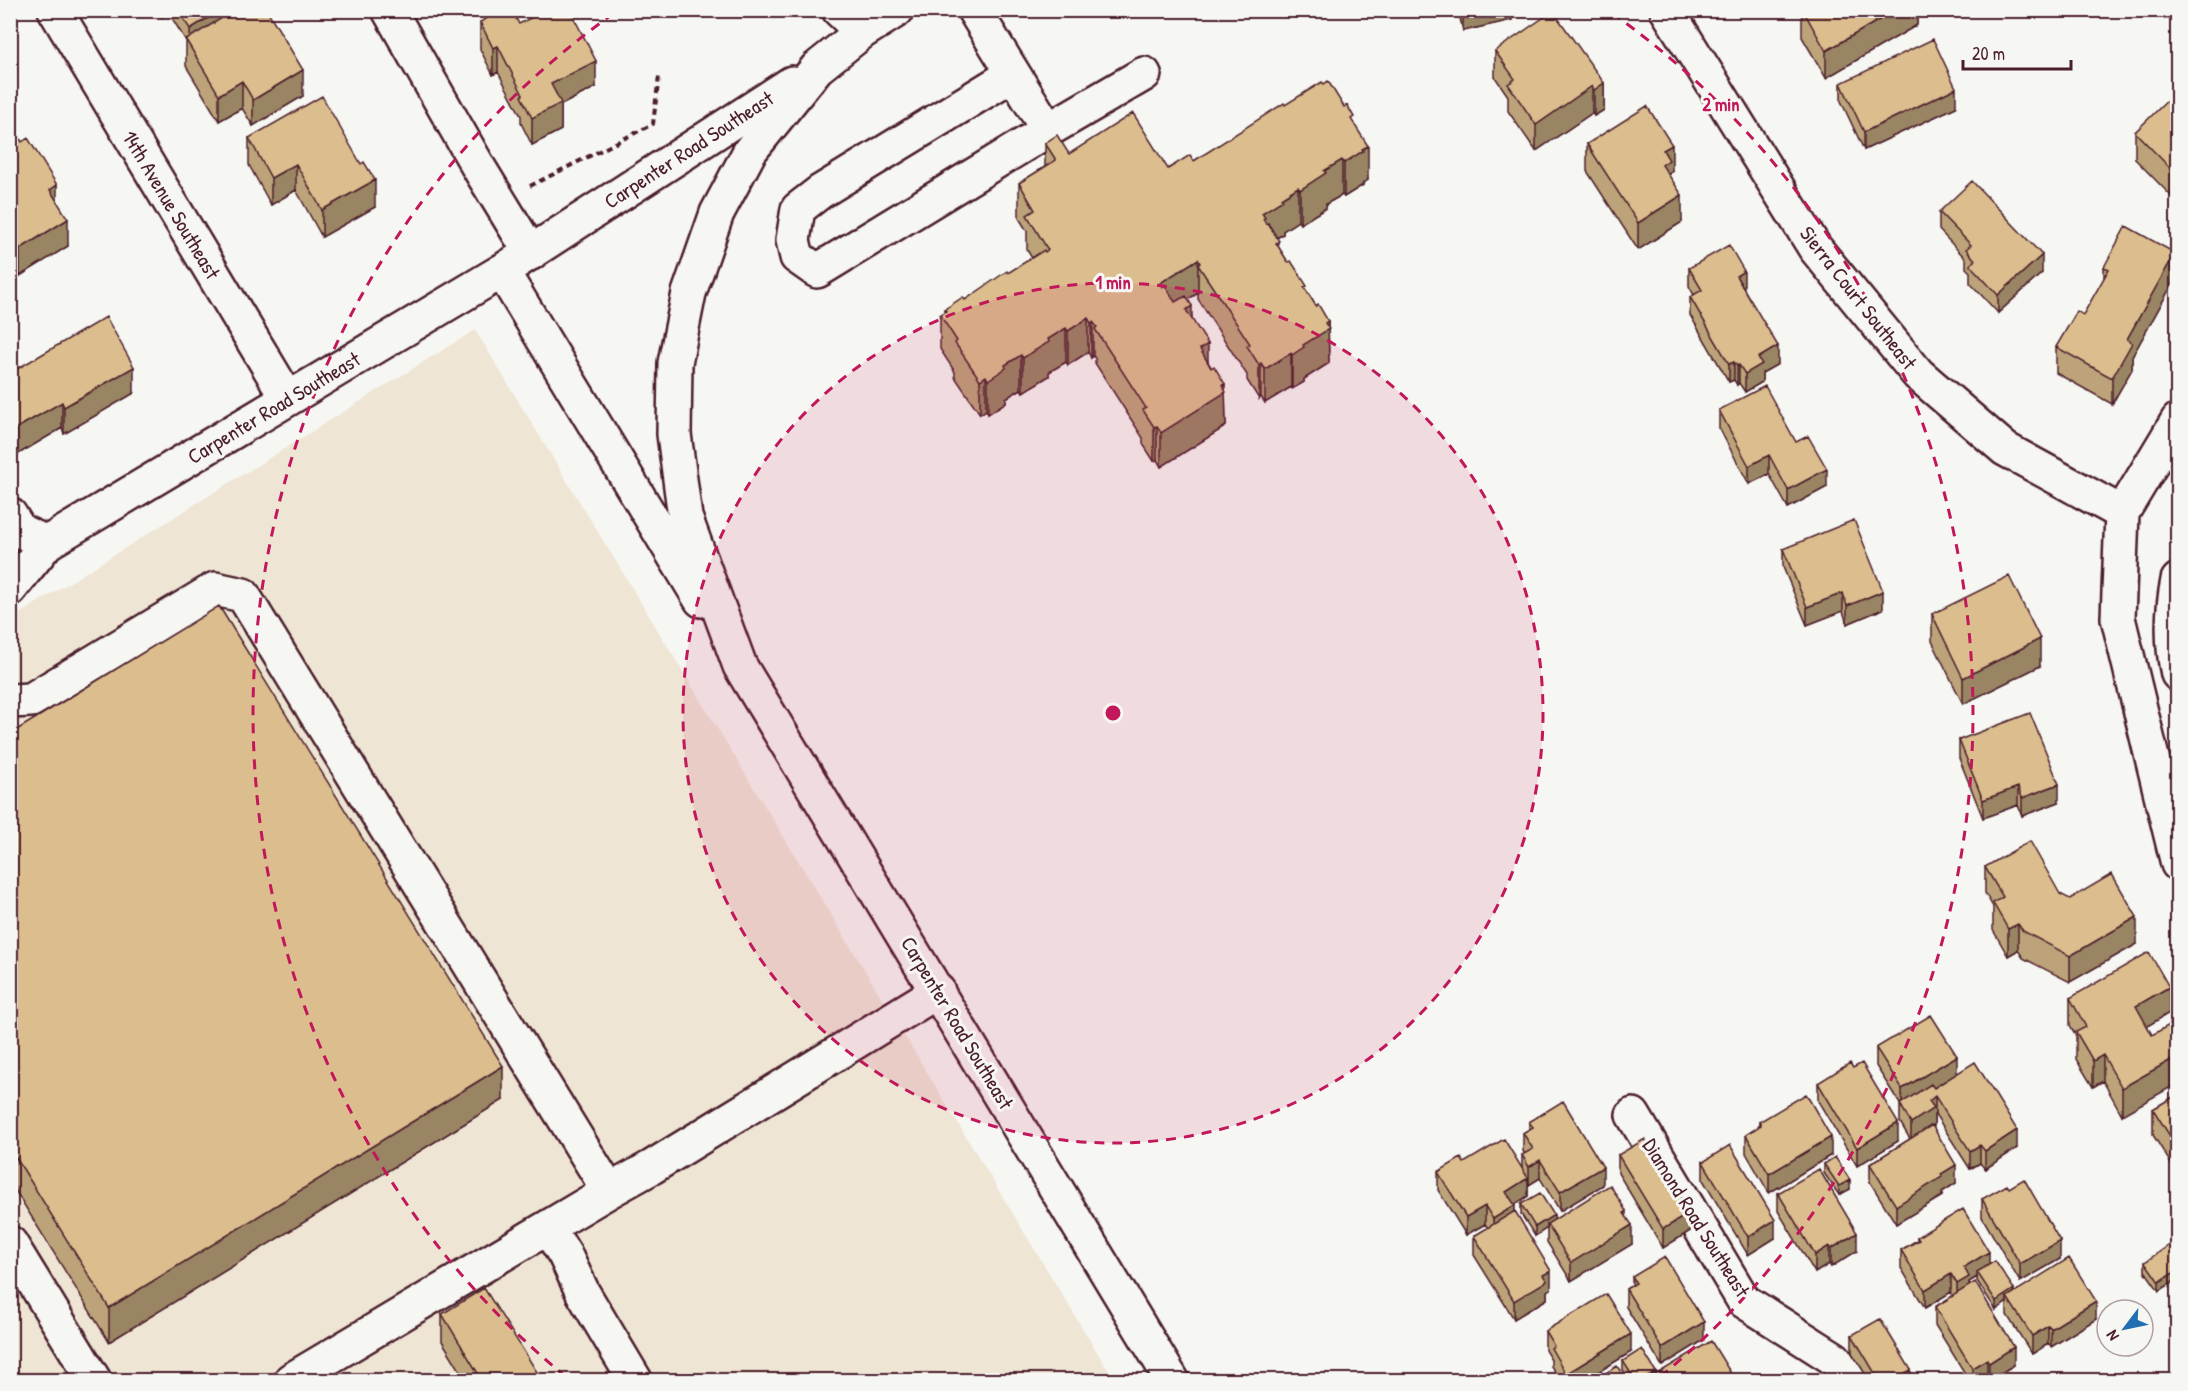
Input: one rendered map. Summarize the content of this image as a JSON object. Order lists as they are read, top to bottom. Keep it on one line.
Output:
{"streets":{"street":["Carpenter Road Southeast","14th Avenue Southeast","Sierra Court Southeast","Diamond Road Southeast"]},"crossings":[["Carpenter Road Southeast","14th Avenue Southeast"]],"scale_bar":"20 m","north":"bottom left","rings":["2 min","1 min"]}
